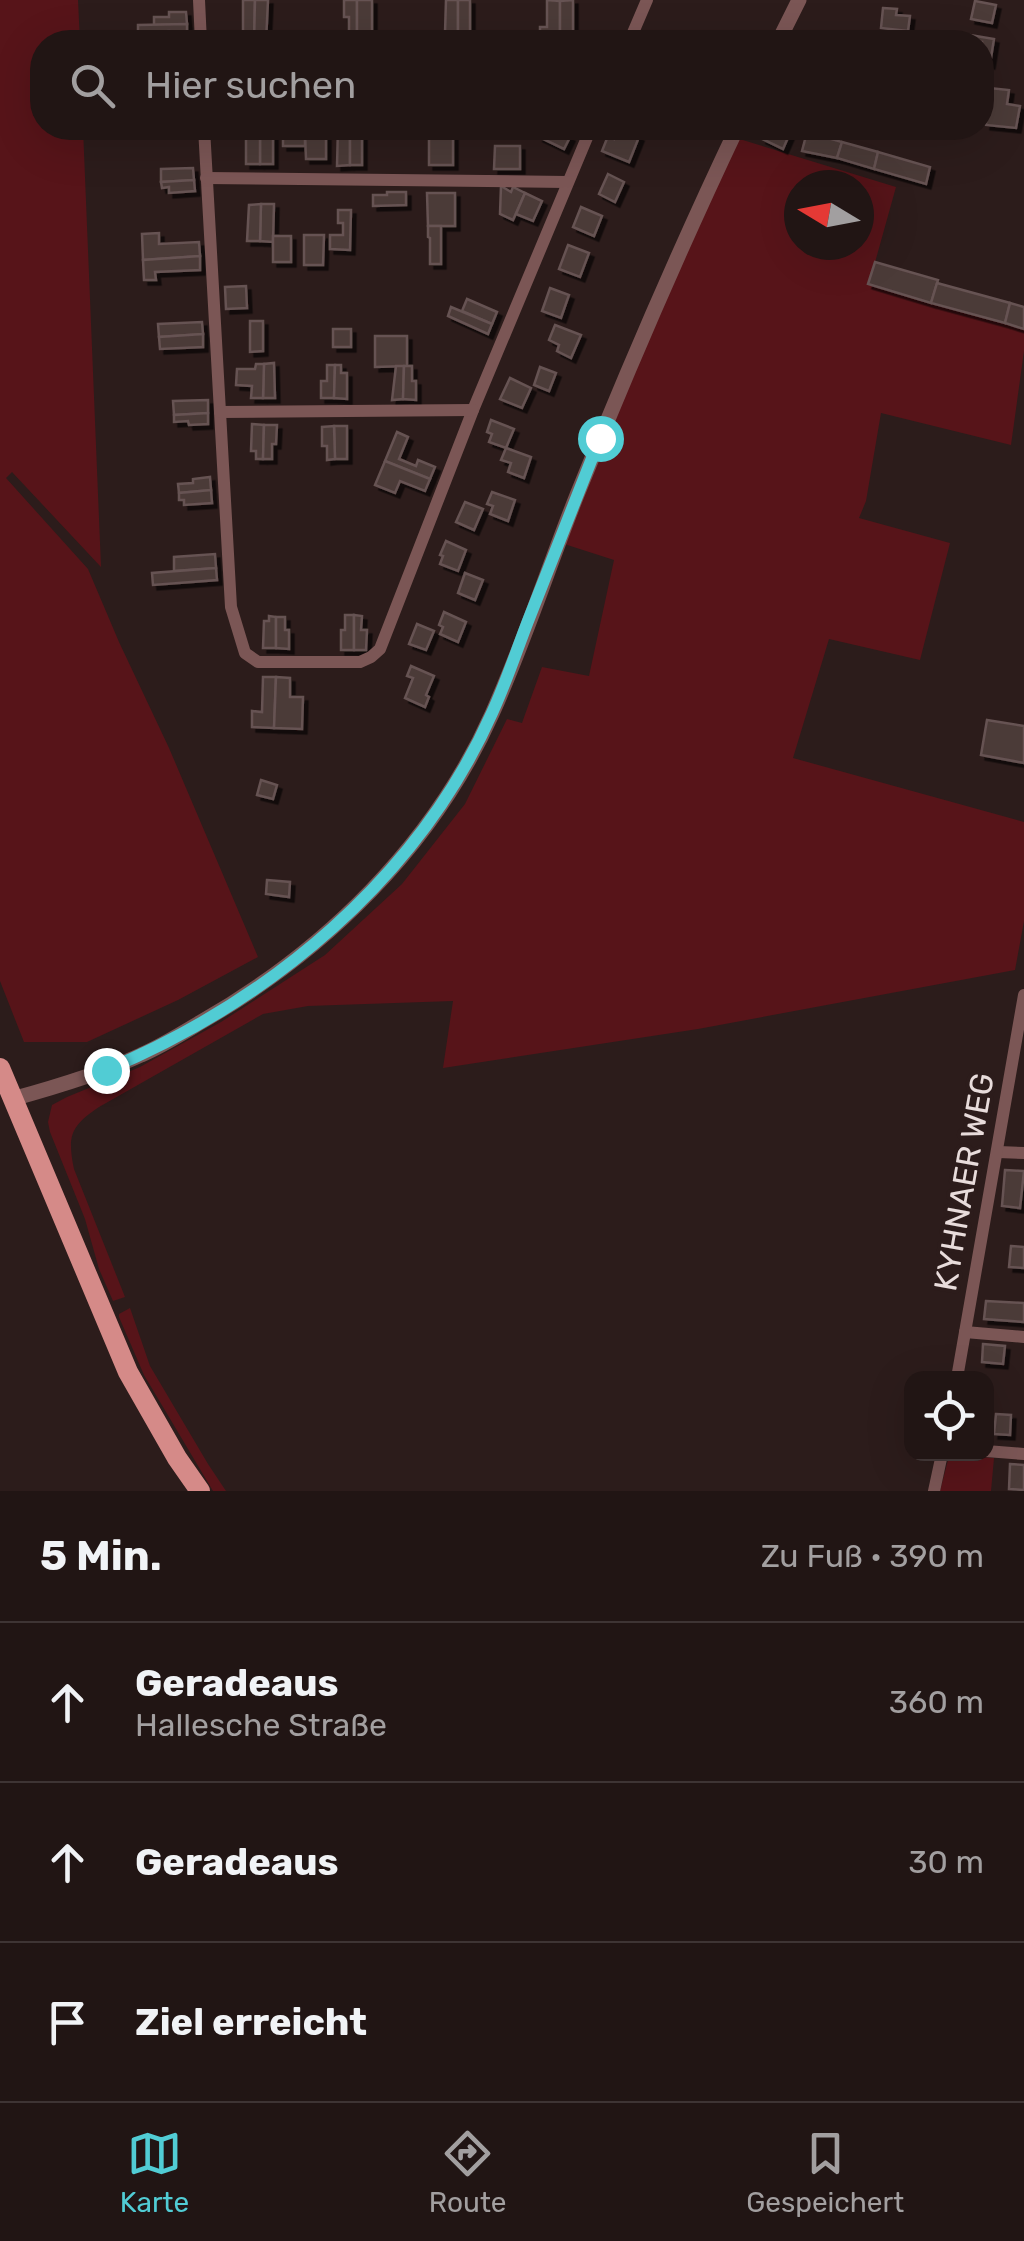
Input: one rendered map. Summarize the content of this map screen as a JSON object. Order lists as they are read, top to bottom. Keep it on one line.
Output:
{"streets":{"street":["KYHNAER WEG"]},"north":"left","page":{"search":"Hier suchen","heading":["5 Min.","Zu Fuß · 390 m"],"list":[["Geradeaus","Hallesche Straße","360 m"],["Geradeaus","30 m"],"Ziel erreicht"],"nav":["Karte","Route","Gespeichert"]}}
